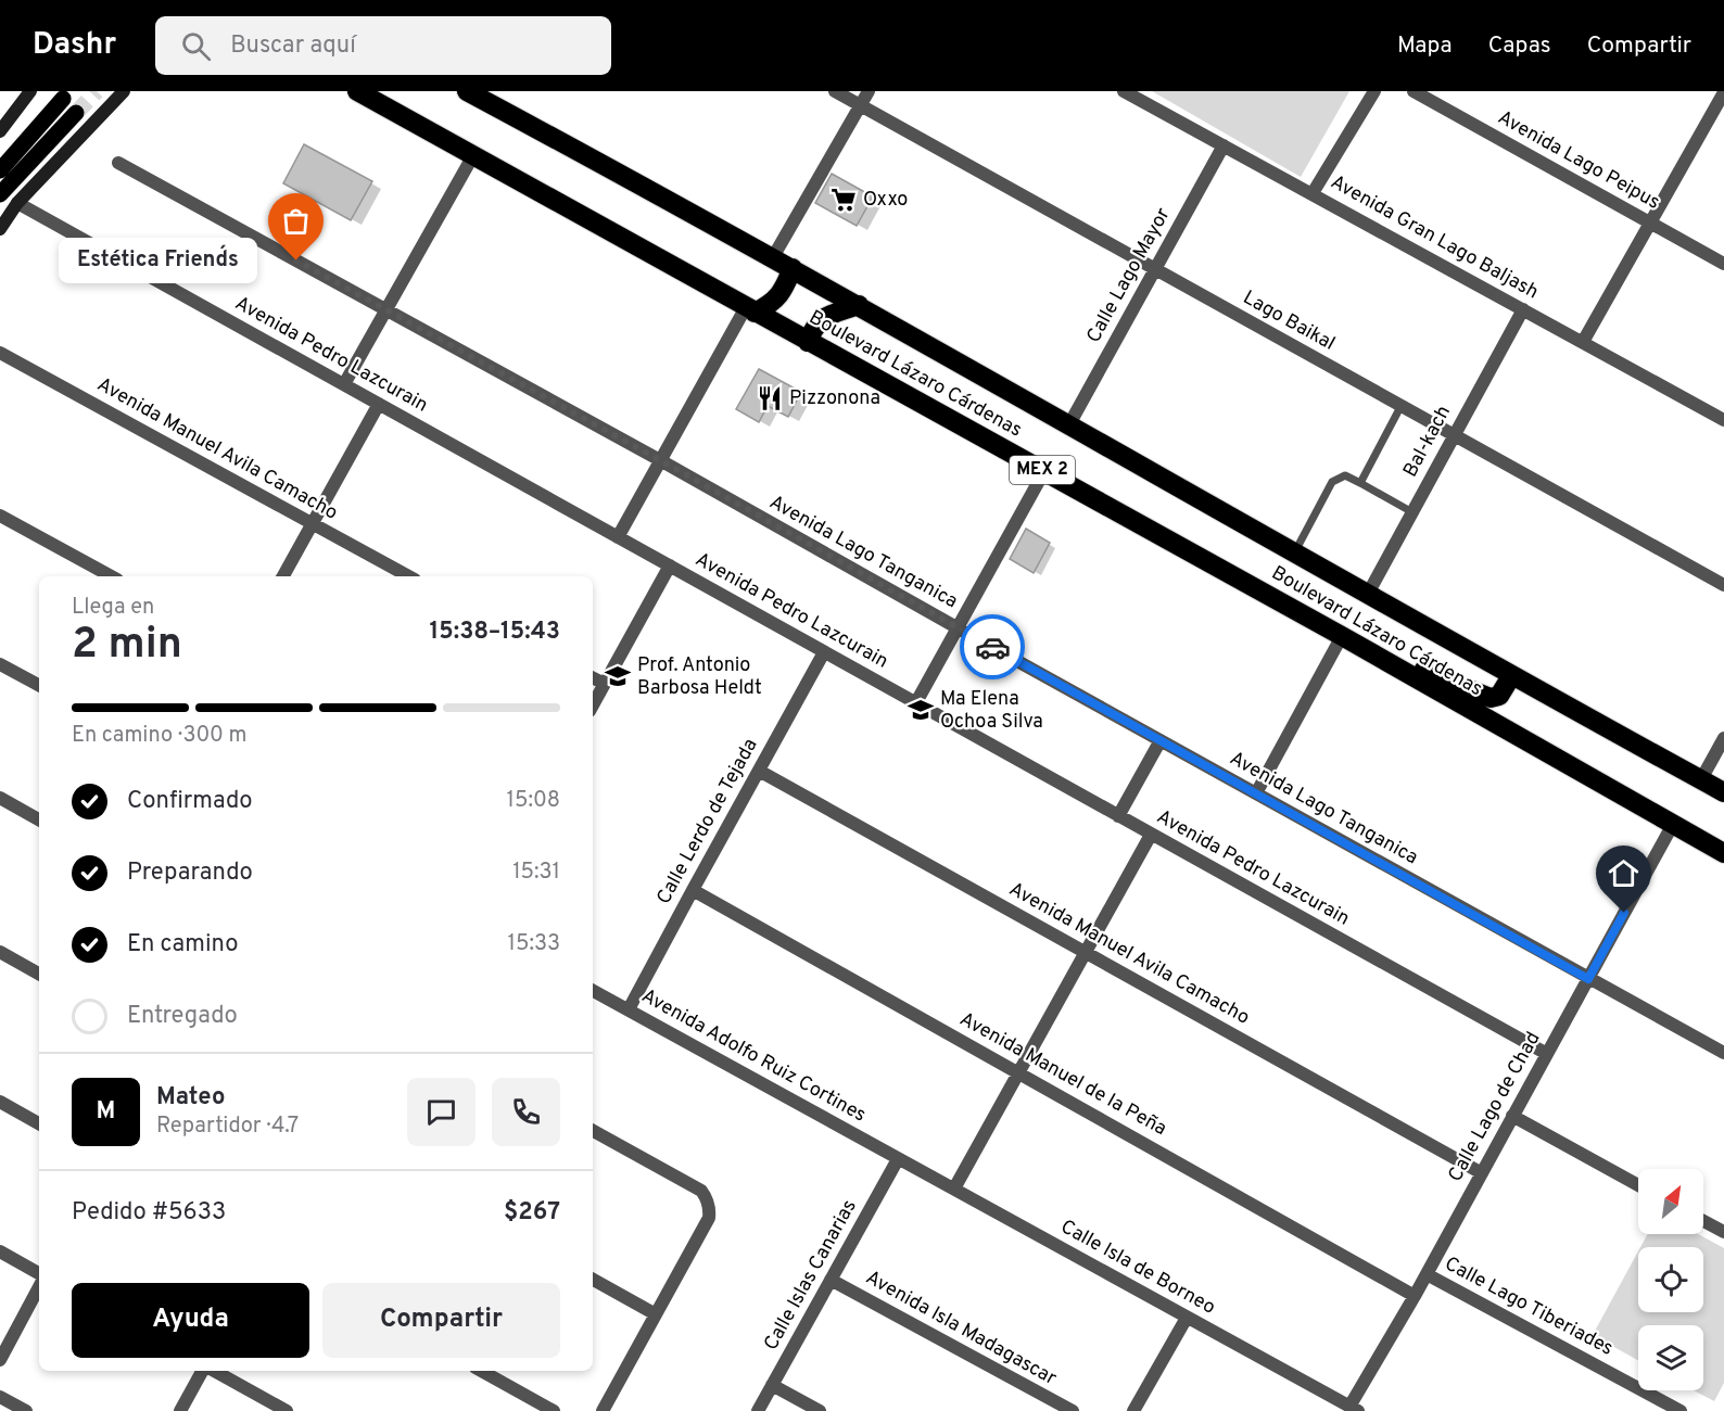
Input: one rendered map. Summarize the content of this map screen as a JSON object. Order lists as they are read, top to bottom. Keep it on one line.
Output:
{"streets":{"highway":["Boulevard Lázaro Cárdenas","MEX 2"],"street":["Avenida Lago Peipus","Avenida Gran Lago Baljash","Calle Lago Mayor","Lago Baikal","Avenida Pedro Lazcurain","Bal-kach","Avenida Manuel Avila Camacho","Avenida Lago Tanganica","Calle Lerdo de Tejada","Avenida Adolfo Ruiz Cortines","Avenida Manuel de la Peña","Calle Lago de Chad","Calle Isla de Borneo","Calle Islas Canarias","Calle Lago Tiberiades","Avenida Isla Madagascar"]},"crossings":[["Avenida Gran Lago Baljash","Calle Lago Mayor"],["Avenida Gran Lago Baljash","Bal-kach"],["Calle Lago Mayor","Lago Baikal"],["Calle Lago Mayor","Boulevard Lázaro Cárdenas"],["Lago Baikal","Bal-kach"],["Avenida Pedro Lazcurain","Calle Lerdo de Tejada"],["Avenida Pedro Lazcurain","Calle Lago de Chad"],["Boulevard Lázaro Cárdenas","Bal-kach"],["Boulevard Lázaro Cárdenas","Calle Lago de Chad"],["Avenida Manuel Avila Camacho","Calle Lerdo de Tejada"],["Avenida Manuel Avila Camacho","Calle Lago de Chad"],["Avenida Lago Tanganica","Calle Lago de Chad"],["Calle Lerdo de Tejada","Avenida Adolfo Ruiz Cortines"],["Calle Lerdo de Tejada","Avenida Manuel de la Peña"],["Avenida Adolfo Ruiz Cortines","Calle Isla de Borneo"],["Avenida Adolfo Ruiz Cortines","Calle Islas Canarias"],["Avenida Manuel de la Peña","Calle Lago de Chad"],["Calle Lago de Chad","Calle Isla de Borneo"],["Calle Lago de Chad","Calle Lago Tiberiades"],["Calle Isla de Borneo","Calle Islas Canarias"],["Calle Islas Canarias","Avenida Isla Madagascar"]],"places":{"supermarket":["Oxxo"],"other":["Estética Friend´s"],"restaurant":["Pizzonona"],"school or university":["Prof. Antonio Barbosa Heldt","Ma Elena Ochoa Silva"]},"north":"top right","page":{"header":"Dashr","search":"Buscar aquí","nav":["Mapa","Capas","Compartir"],"bubble":"Estética Friend´s","heading":["2 min","Llega en","15:38–15:43"],"panel":["Mateo","Repartidor · 4.7","Pedido #5633","$267"],"bar":"En camino · 300 m","list":[["Confirmado","15:08"],["Preparando","15:31"],["En camino","15:33"],"Entregado"],"round":"M","buttons":["Ayuda","Compartir"]}}
